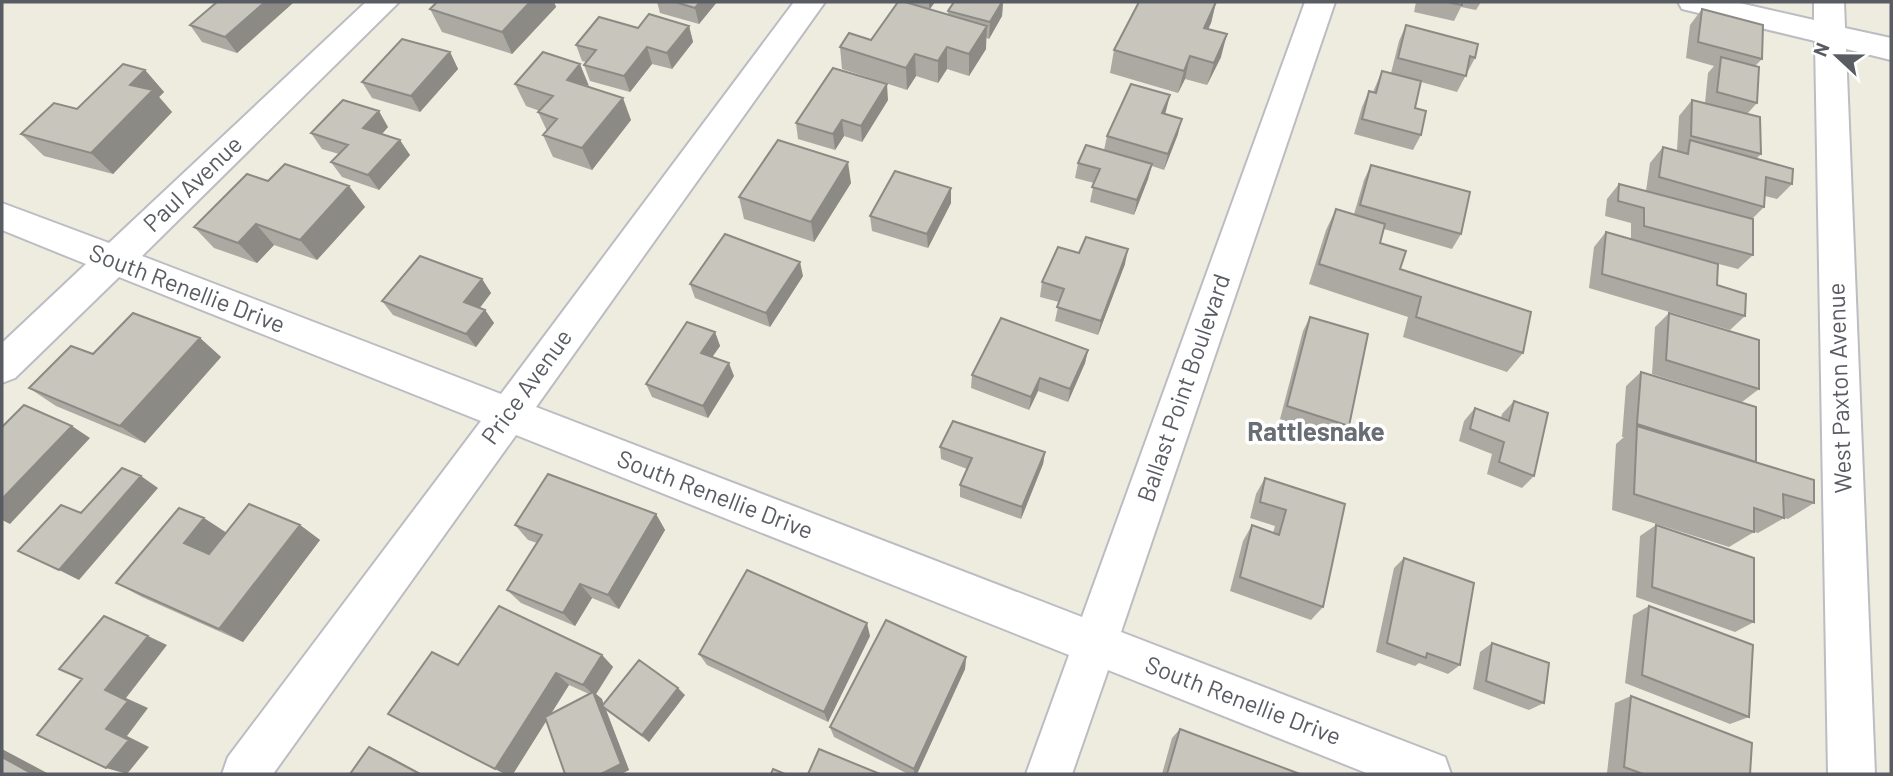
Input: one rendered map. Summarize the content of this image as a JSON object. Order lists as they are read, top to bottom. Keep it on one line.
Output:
{"streets":{"street":["Paul Avenue","South Renellie Drive","Price Avenue","Ballast Point Boulevard","West Paxton Avenue"]},"crossings":[["Paul Avenue","South Renellie Drive"],["South Renellie Drive","Price Avenue"],["South Renellie Drive","Ballast Point Boulevard"]],"districts":["Rattlesnake"],"north":"left"}
